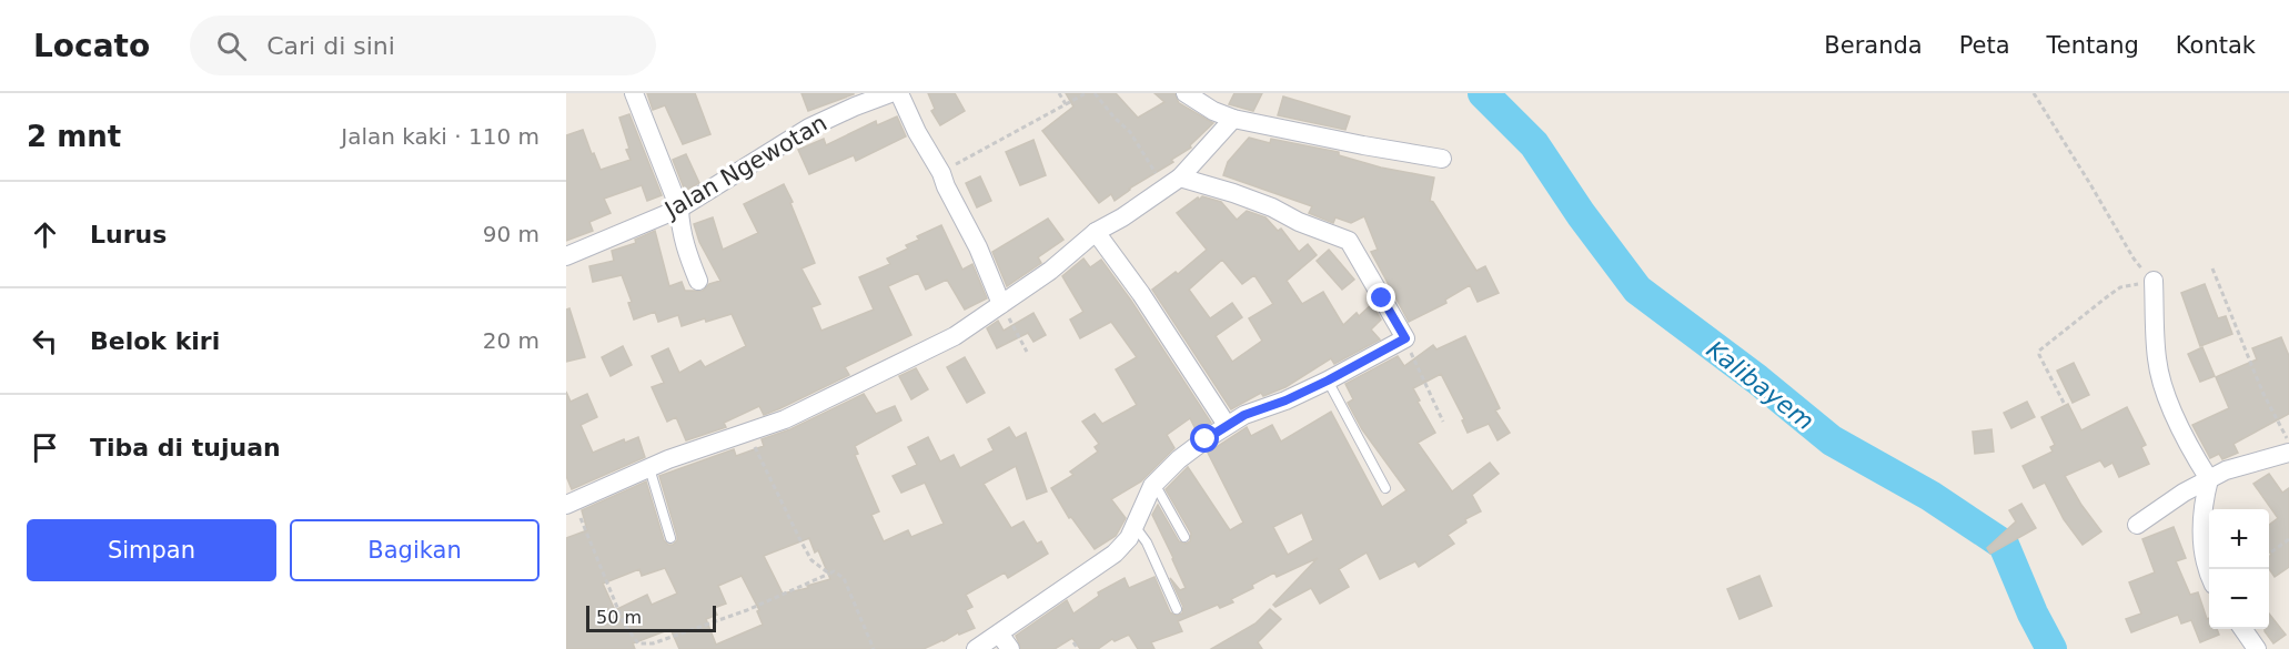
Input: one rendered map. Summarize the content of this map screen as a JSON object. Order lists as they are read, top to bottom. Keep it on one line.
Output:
{"streets":{"street":["Jalan Ngewotan"]},"water":["Kalibayem"],"scale_bar":"50 m","page":{"header":"Locato","search":"Cari di sini","nav":["Beranda","Peta","Tentang","Kontak"],"heading":["2 mnt","Jalan kaki · 110 m"],"list":[["Lurus","90 m"],["Belok kiri","20 m"],"Tiba di tujuan"],"buttons":["Simpan","Bagikan"],"map_buttons":["+","−"],"scale":"50 m"}}
